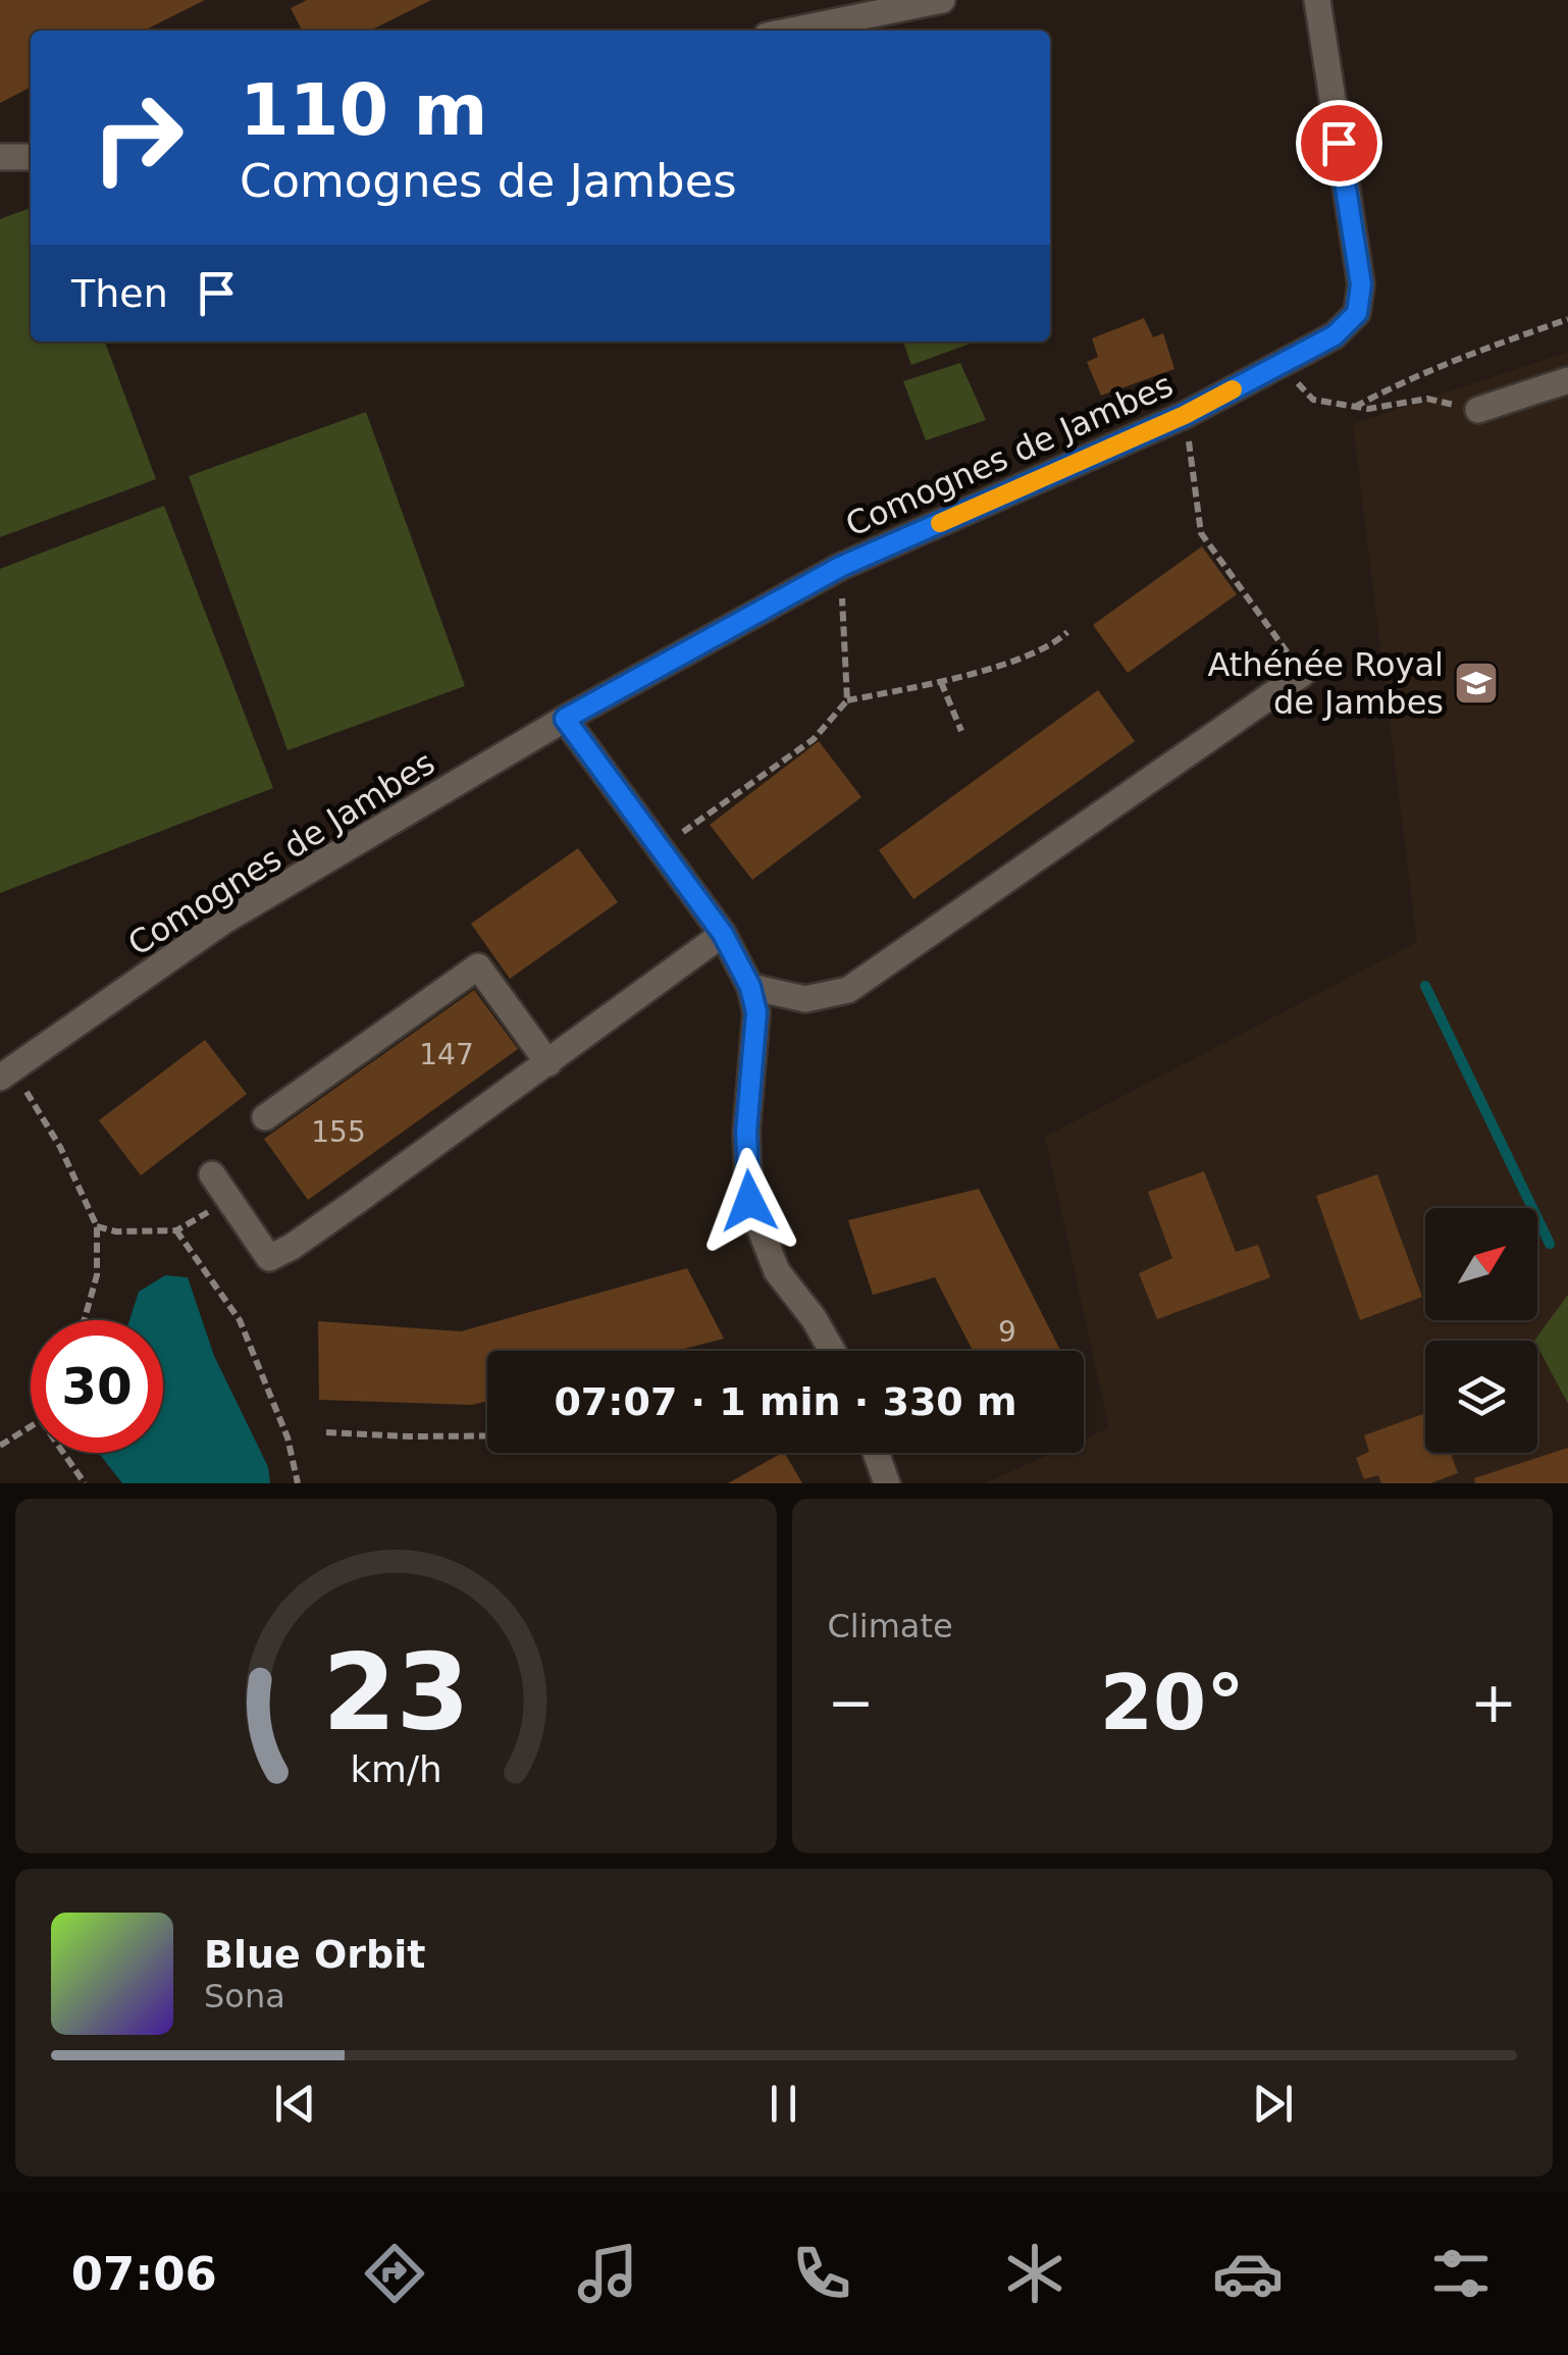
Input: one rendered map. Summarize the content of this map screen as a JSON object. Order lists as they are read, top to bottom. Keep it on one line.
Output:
{"streets":{"street":["Comognes de Jambes"]},"places":{"school or university":["Athénée Royal de Jambes"]},"house_numbers":["147","155","9"],"north":"top right","page":{"turn":["110 m","Comognes de Jambes"],"then":"Then","limit":"30","trip":"07:07 · 1 min · 330 m","tile":"Climate","heat":["−","20°","+"],"song":["Blue Orbit","Sona"],"tabs":"07:06","gauge":["23","km/h"]}}
